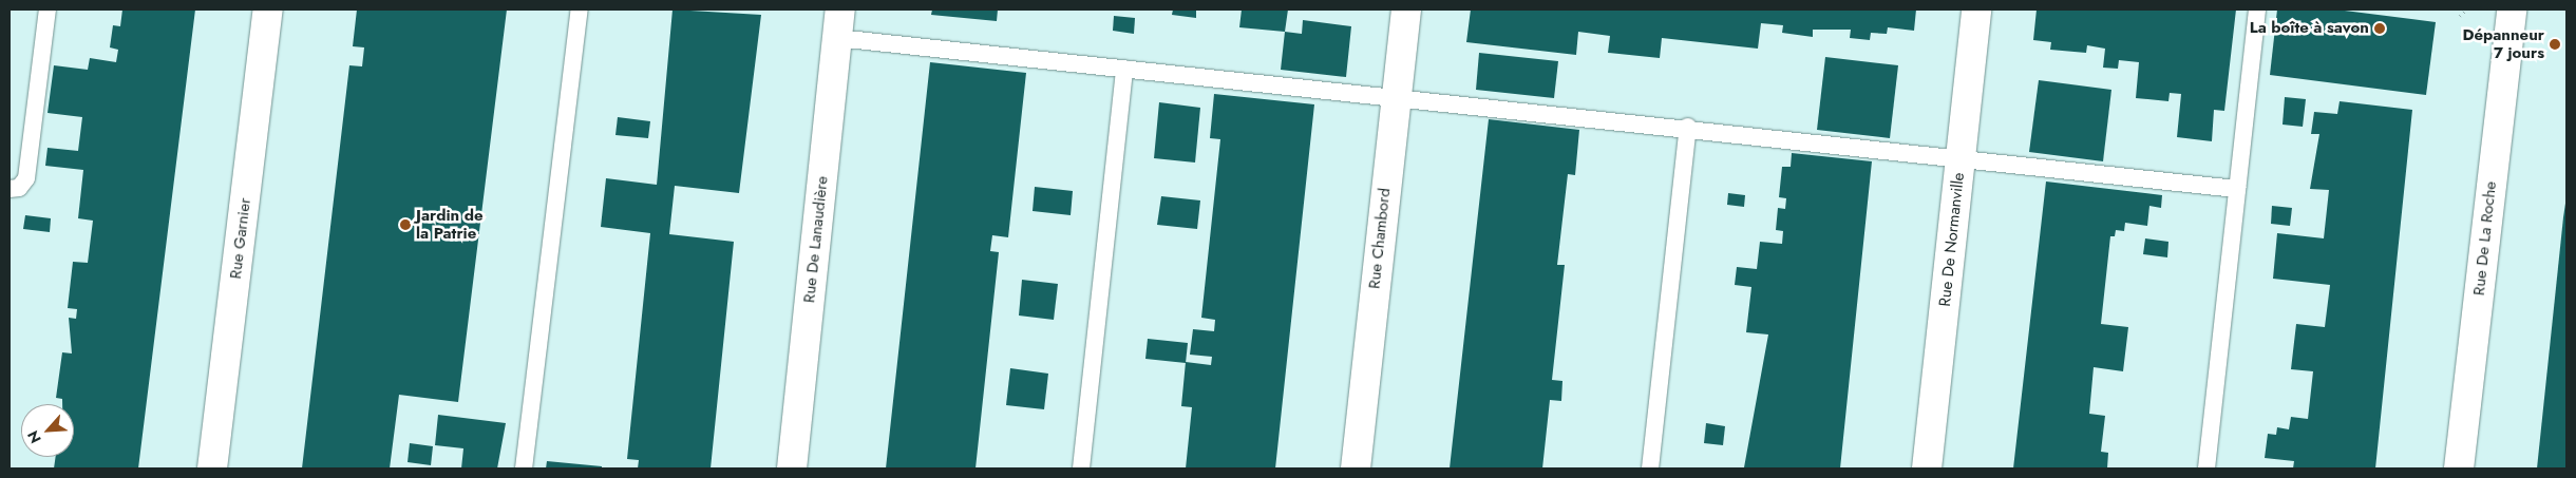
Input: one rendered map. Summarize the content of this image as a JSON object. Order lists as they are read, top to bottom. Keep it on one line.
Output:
{"streets":{"street":["Rue Garnier","Rue Chambord","Rue De La Roche","Rue De Lanaudière","Rue De Normanville"]},"places":["La boîte à savon","Dépanneur 7 jours","Jardin de la Patrie"],"north":"bottom left"}
